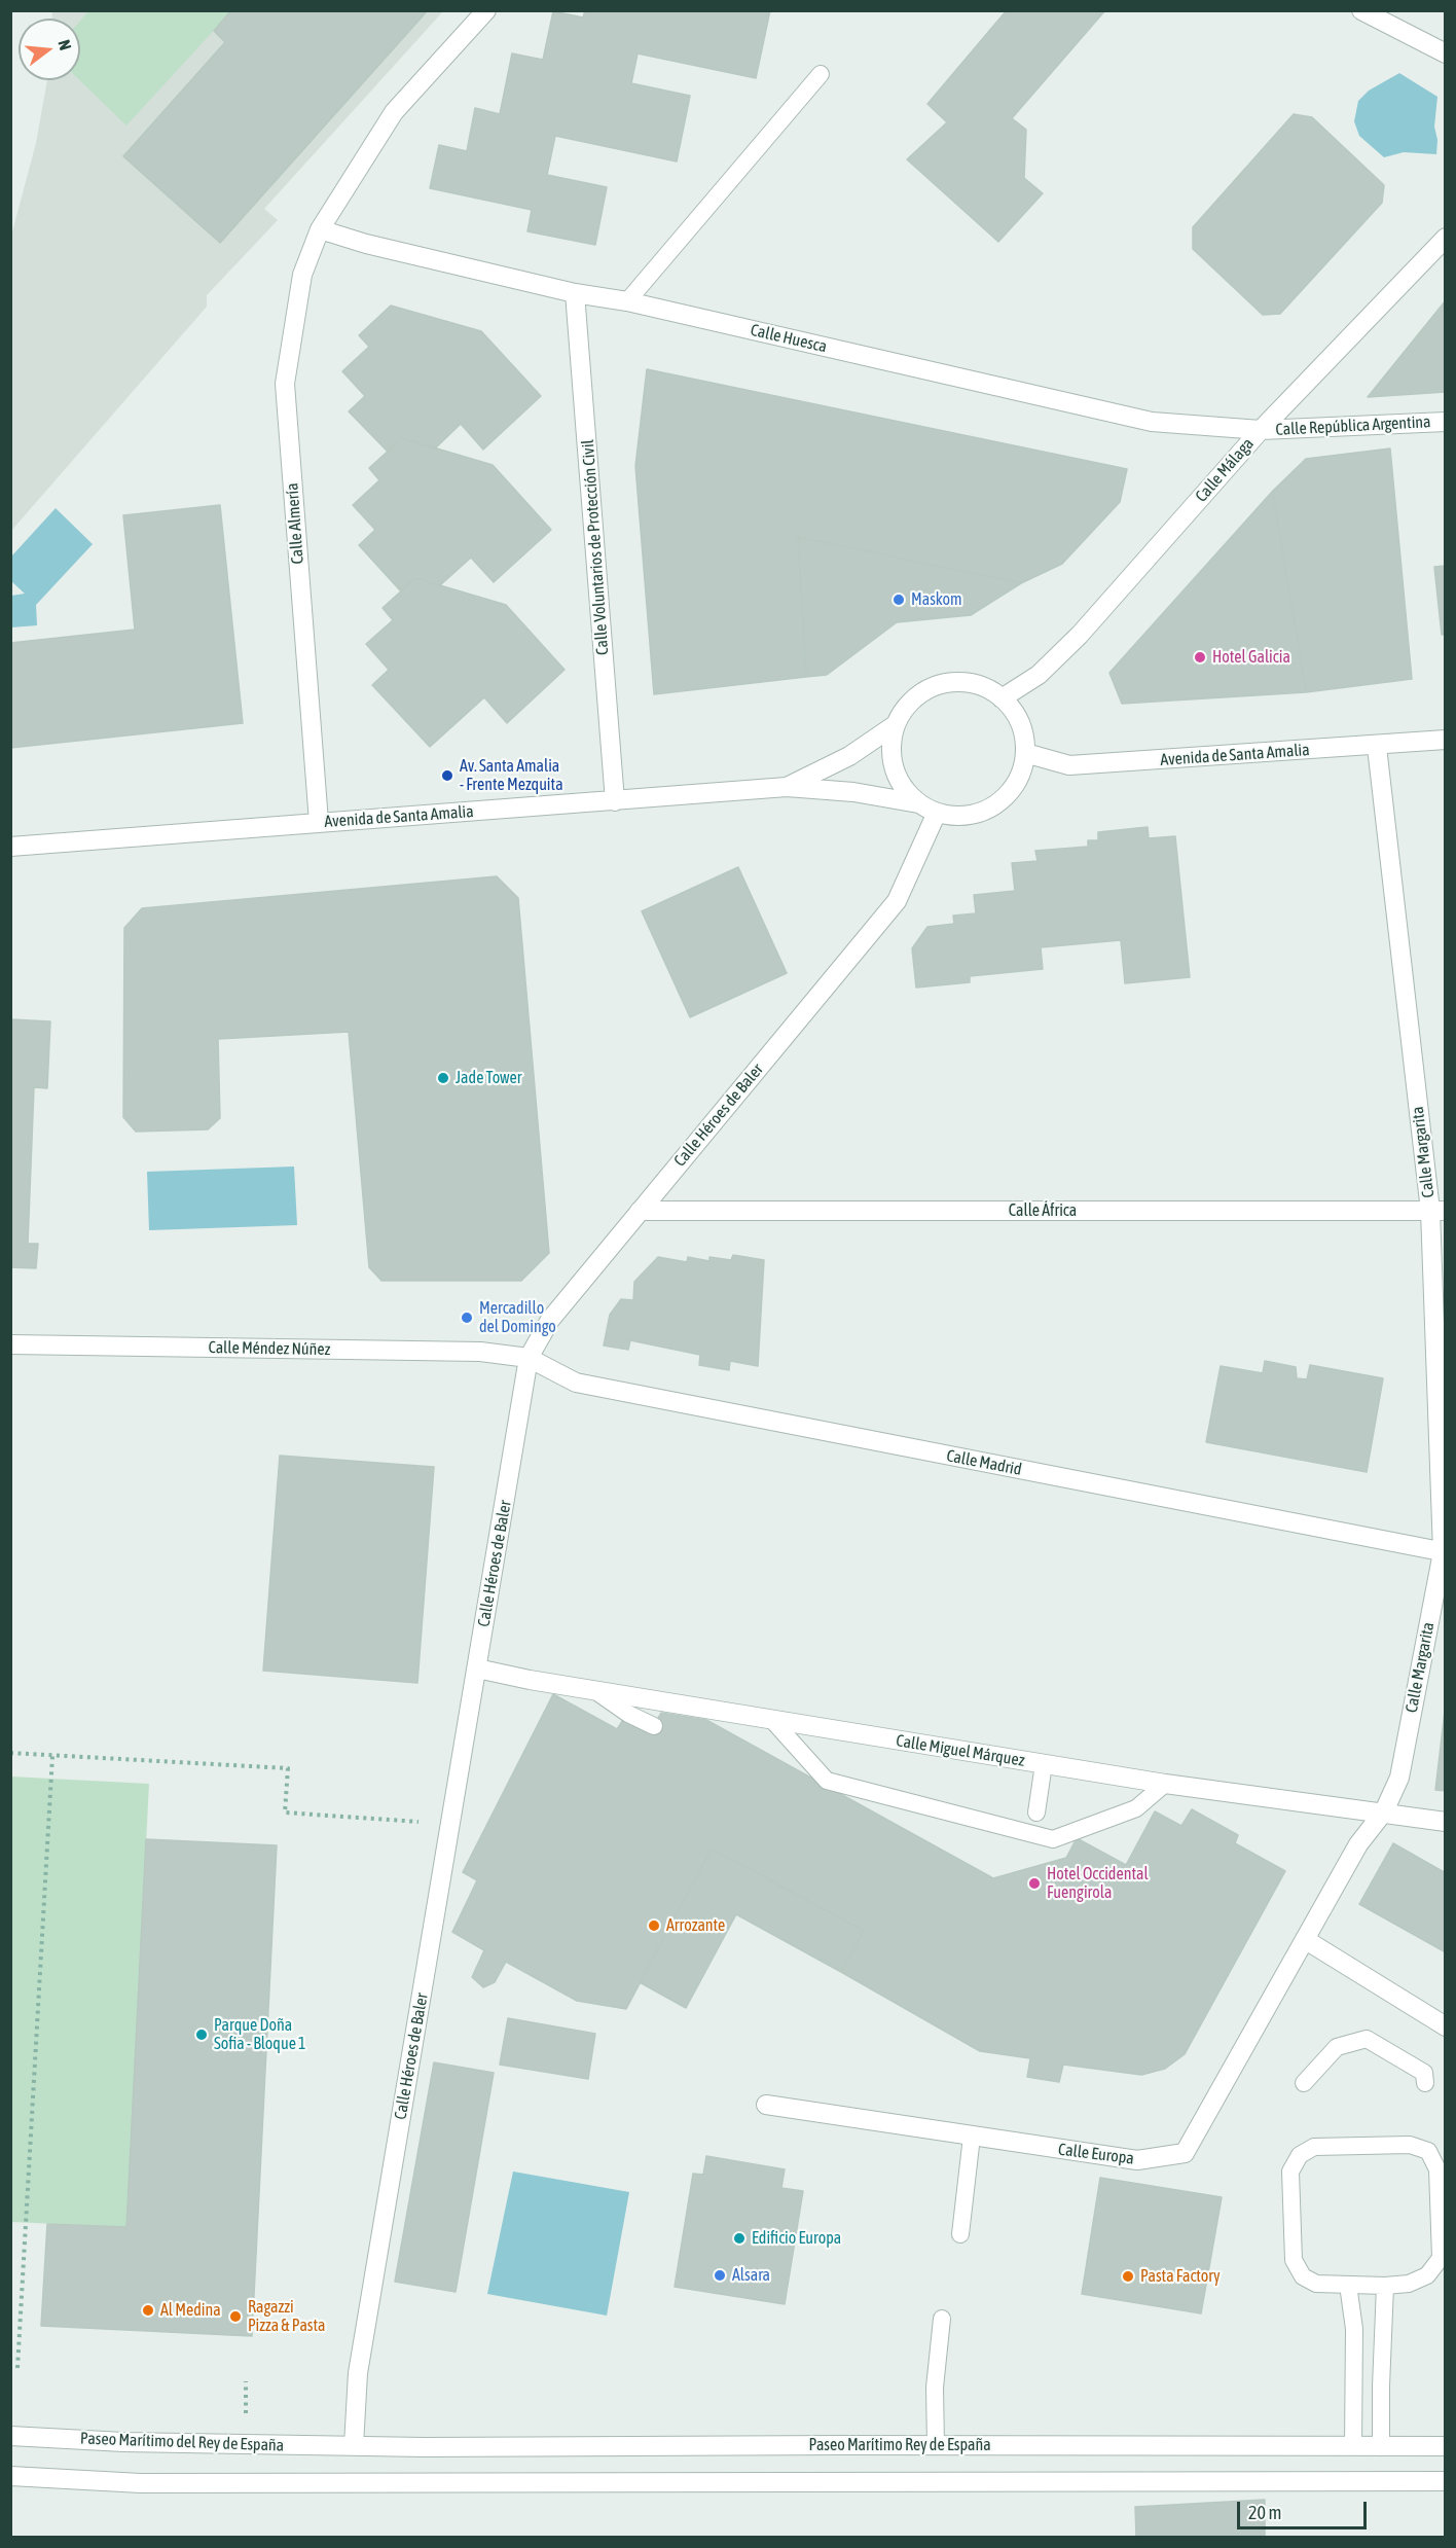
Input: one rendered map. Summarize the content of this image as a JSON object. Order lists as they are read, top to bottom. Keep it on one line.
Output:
{"streets":{"street":["Calle Huesca","Calle República Argentina","Calle Málaga","Calle Almería","Calle Voluntarios de Protección Civil","Avenida de Santa Amalia","Calle Héroes de Baler","Calle Margarita","Calle África","Calle Méndez Núñez","Calle Madrid","Calle Miguel Márquez","Calle Europa","Paseo Marítimo del Rey de España","Paseo Marítimo Rey de España"]},"crossings":[["Calle Huesca","Calle República Argentina"],["Calle Huesca","Calle Málaga"],["Calle Huesca","Calle Almería"],["Calle Huesca","Calle Voluntarios de Protección Civil"],["Calle República Argentina","Calle Málaga"],["Calle Málaga","Avenida de Santa Amalia"],["Calle Málaga","Calle Héroes de Baler"],["Calle Almería","Avenida de Santa Amalia"],["Calle Voluntarios de Protección Civil","Avenida de Santa Amalia"],["Avenida de Santa Amalia","Calle Héroes de Baler"],["Avenida de Santa Amalia","Calle Margarita"],["Calle Héroes de Baler","Calle África"],["Calle Héroes de Baler","Calle Méndez Núñez"],["Calle Héroes de Baler","Calle Madrid"],["Calle Héroes de Baler","Calle Miguel Márquez"],["Calle Héroes de Baler","Paseo Marítimo del Rey de España"],["Calle Héroes de Baler","Paseo Marítimo Rey de España"],["Calle Margarita","Calle África"],["Calle Margarita","Calle Madrid"],["Calle Margarita","Calle Miguel Márquez"],["Calle Margarita","Calle Europa"],["Calle Méndez Núñez","Calle Madrid"],["Calle Miguel Márquez","Calle Europa"],["Paseo Marítimo del Rey de España","Paseo Marítimo Rey de España"]],"places":["Maskom","Hotel Galicia","Av. Santa Amalia - Frente Mezquita","Jade Tower","Mercadillo del Domingo","Hotel Occidental Fuengirola","Arrozante","Parque Doña Sofia - Bloque 1","Edificio Europa","Alsara","Pasta Factory","Al Medina","Ragazzi Pizza & Pasta"],"scale_bar":"20 m","north":"right"}
